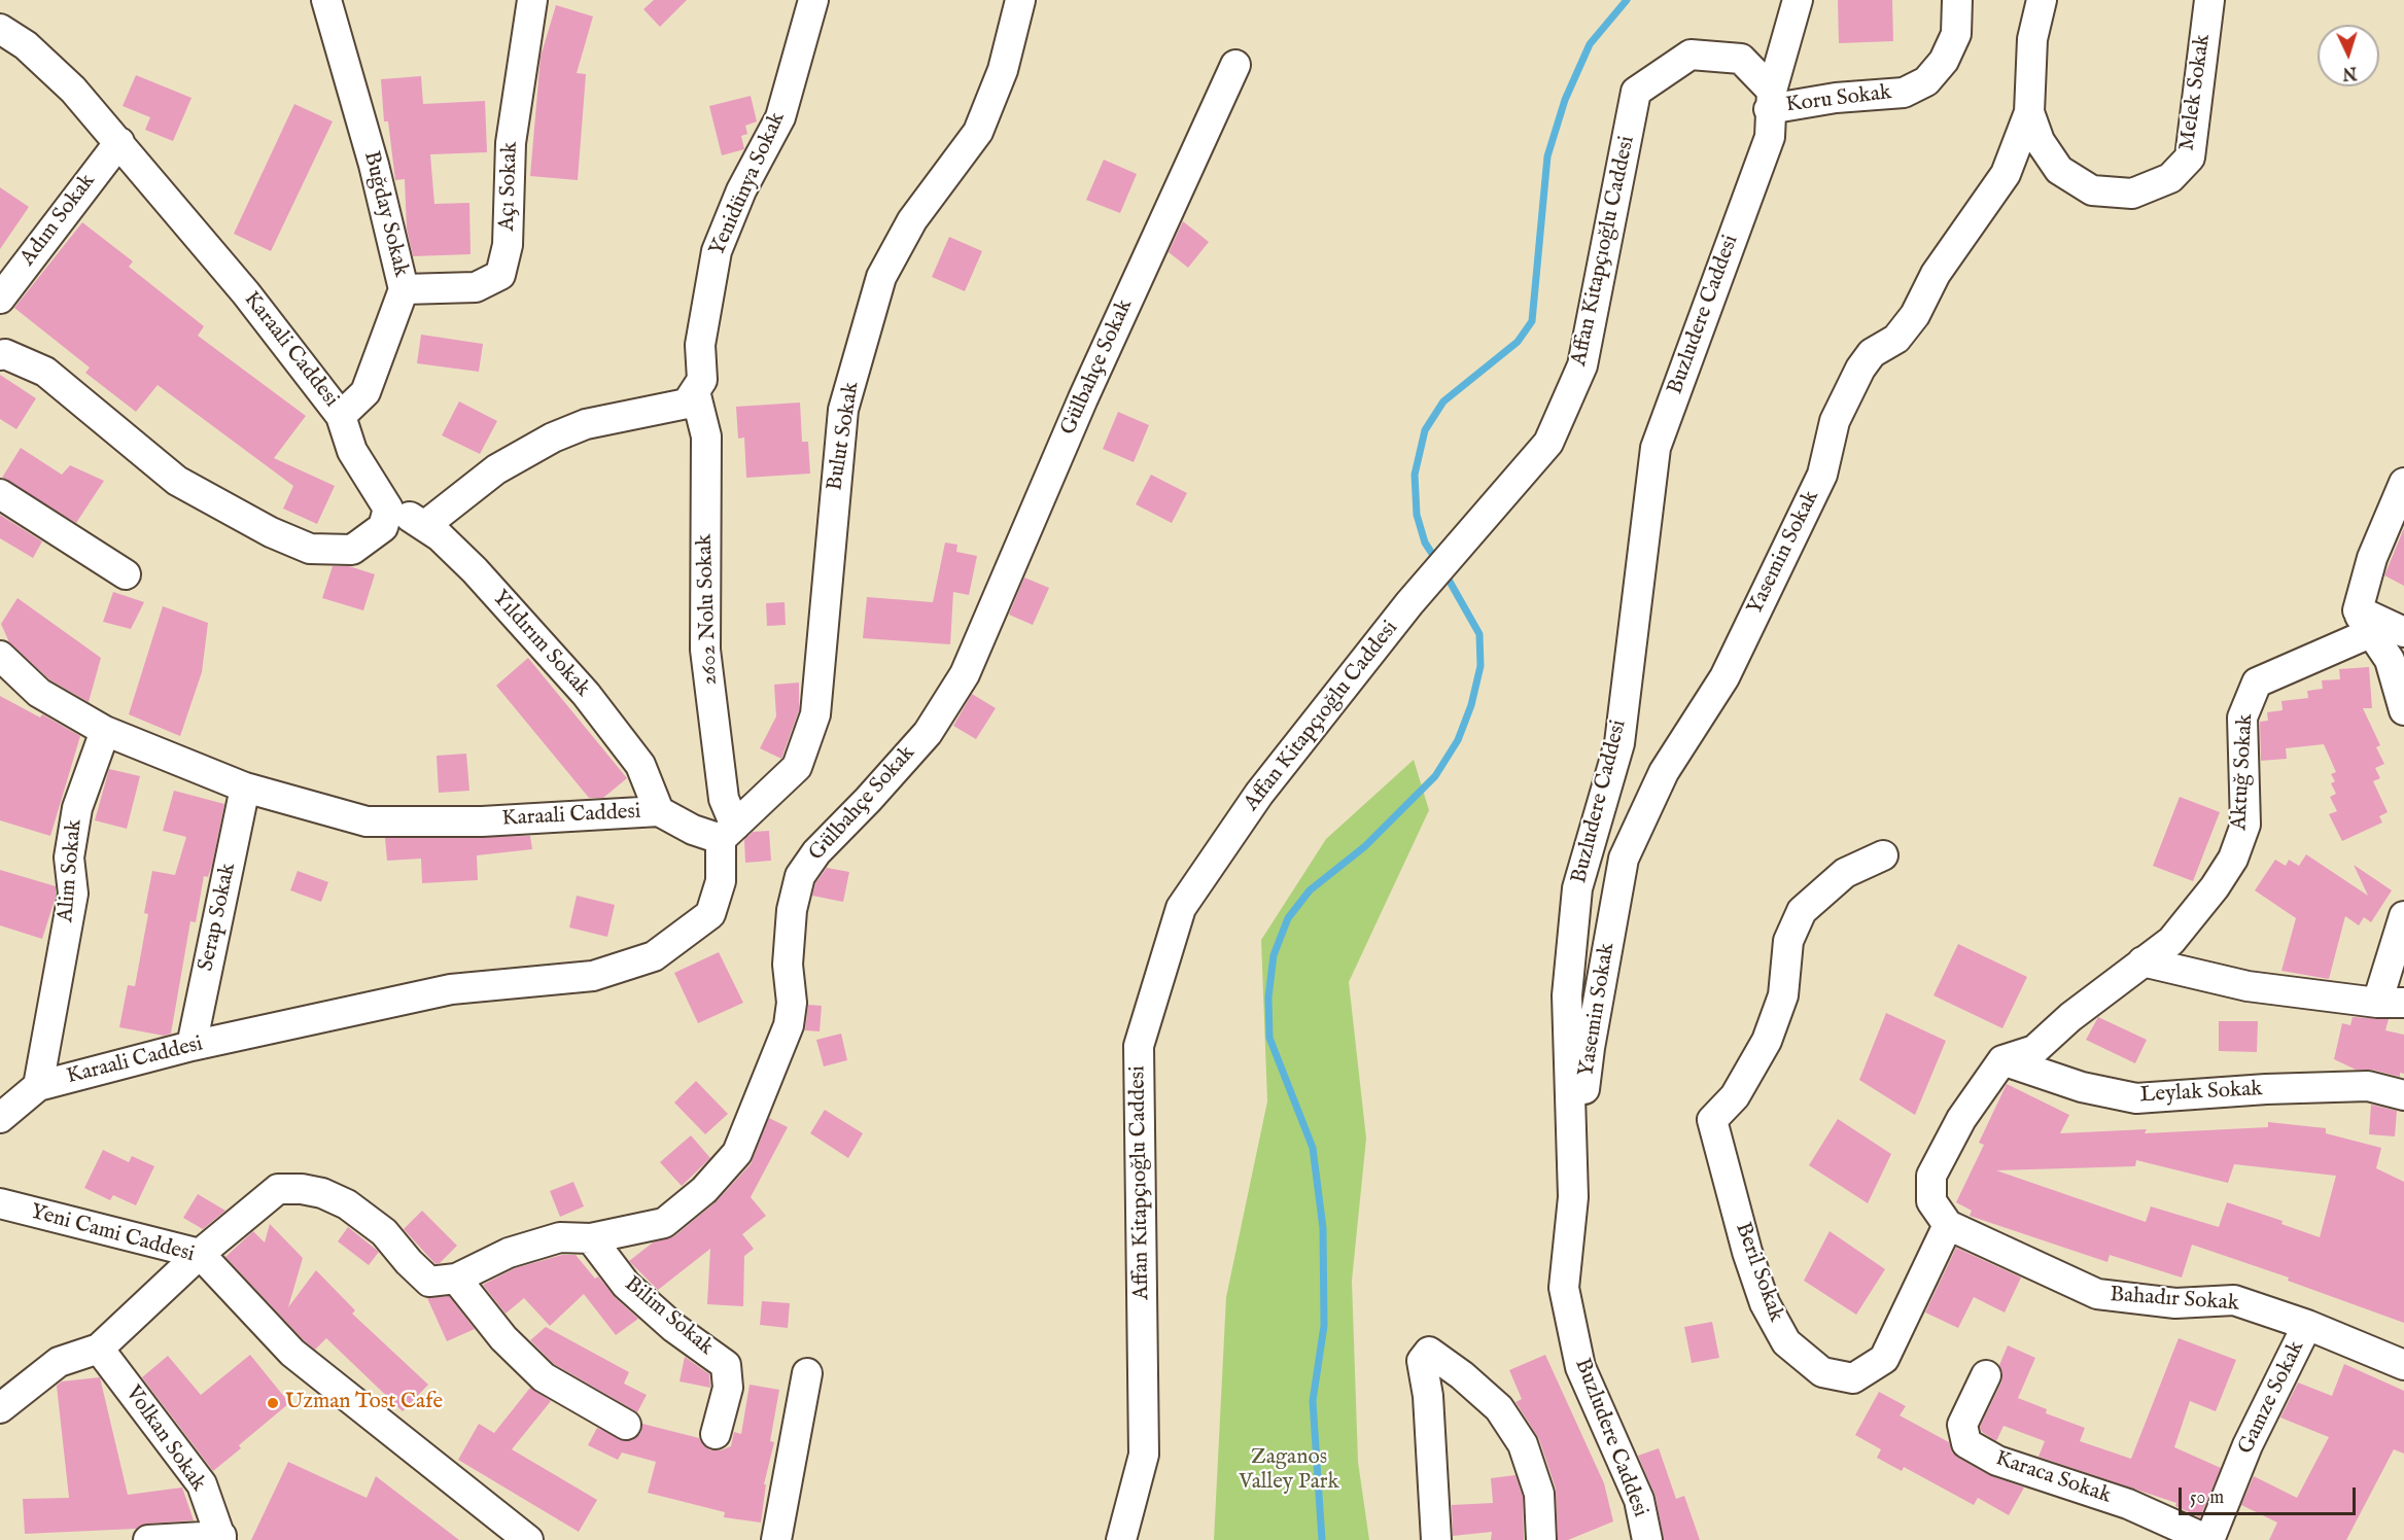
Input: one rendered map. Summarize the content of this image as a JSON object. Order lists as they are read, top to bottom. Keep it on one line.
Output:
{"streets":{"street":["Melek Sokak","Koru Sokak","Yenidünya Sokak","Açı Sokak","Buğday Sokak","Adım Sokak","Affan Kitapçıoğlu Caddesi","Buzludere Caddesi","Karaali Caddesi","Gülbahçe Sokak","Bulut Sokak","Yasemin Sokak","2602 Nolu Sokak","Yıldırım Sokak","Aktuğ Sokak","Alim Sokak","Serap Sokak","Leylak Sokak","Yeni Cami Caddesi","Beril Sokak","Bahadır Sokak","Bilim Sokak","Gamze Sokak","Volkan Sokak","Karaca Sokak"]},"crossings":[["Melek Sokak","Yasemin Sokak"],["Koru Sokak","Affan Kitapçıoğlu Caddesi"],["Koru Sokak","Buzludere Caddesi"],["Yenidünya Sokak","2602 Nolu Sokak"],["Açı Sokak","Buğday Sokak"],["Buğday Sokak","Karaali Caddesi"],["Adım Sokak","Karaali Caddesi"],["Affan Kitapçıoğlu Caddesi","Buzludere Caddesi"],["Buzludere Caddesi","Yasemin Sokak"],["Karaali Caddesi","Bulut Sokak"],["Karaali Caddesi","2602 Nolu Sokak"],["Karaali Caddesi","Yıldırım Sokak"],["Karaali Caddesi","Alim Sokak"],["Karaali Caddesi","Serap Sokak"],["Gülbahçe Sokak","Yeni Cami Caddesi"],["Gülbahçe Sokak","Bilim Sokak"],["Bulut Sokak","2602 Nolu Sokak"],["Aktuğ Sokak","Leylak Sokak"],["Beril Sokak","Bahadır Sokak"],["Bahadır Sokak","Gamze Sokak"],["Gamze Sokak","Karaca Sokak"]],"parks":["Zaganos Valley Park"],"places":["Uzman Tost Cafe"],"scale_bar":"50 m","north":"bottom"}
